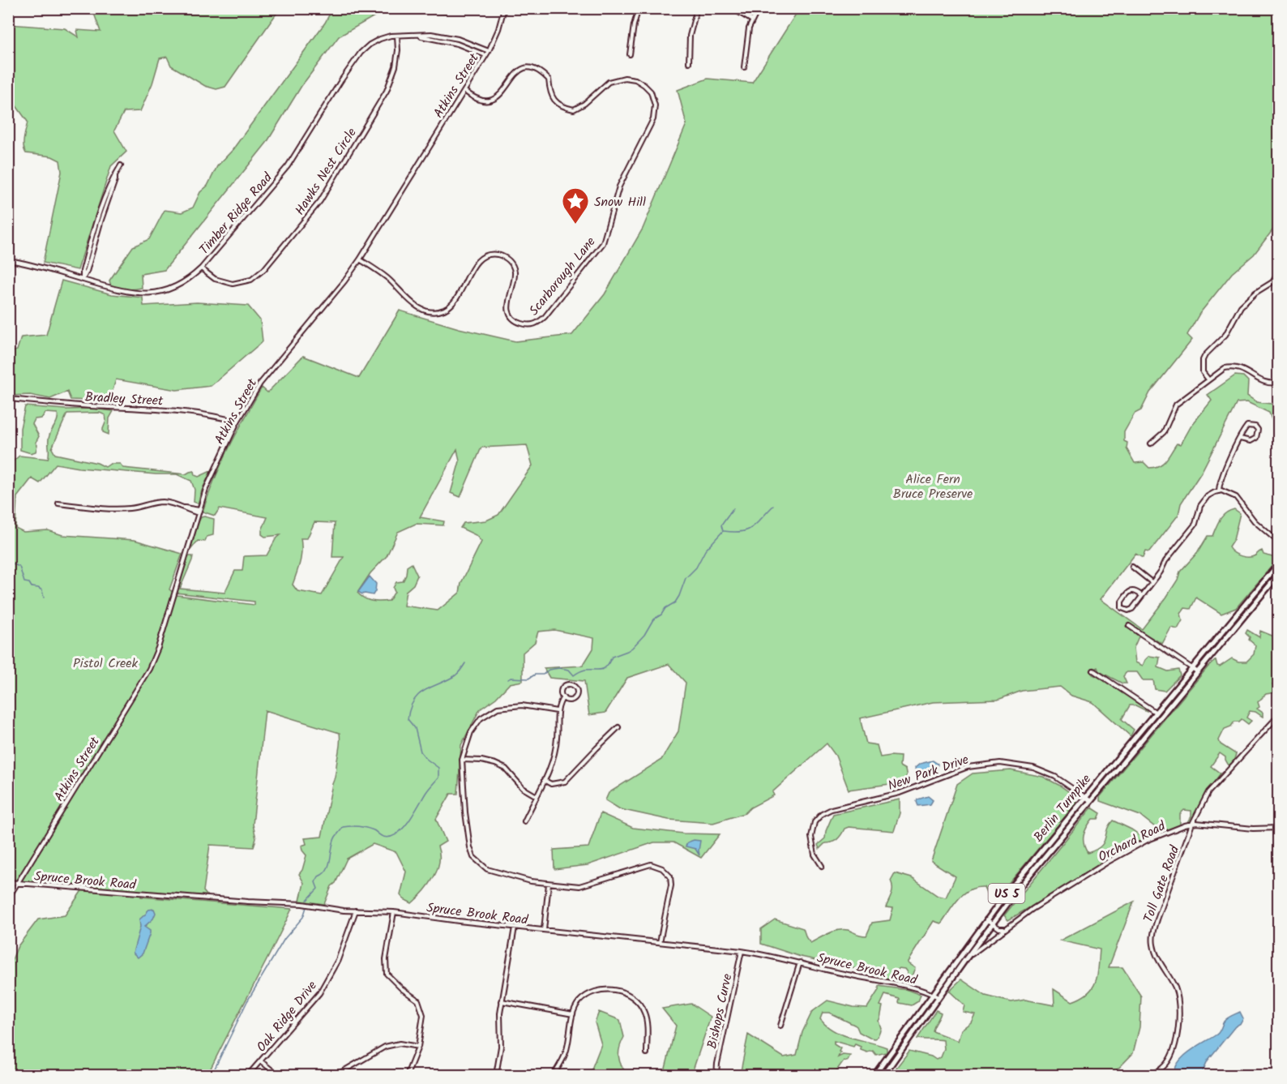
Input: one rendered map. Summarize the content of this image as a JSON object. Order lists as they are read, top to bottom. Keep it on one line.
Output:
{"streets":{"highway":["Berlin Turnpike","US 5"],"street":["Atkins Street","Hawks Nest Circle","Timber Ridge Road","Scarborough Lane","Bradley Street","New Park Drive","Orchard Road","Spruce Brook Road","Toll Gate Road","Bishops Curve","Oak Ridge Drive"]},"crossings":[["Atkins Street","Timber Ridge Road"],["Atkins Street","Scarborough Lane"],["Atkins Street","Bradley Street"],["Atkins Street","Spruce Brook Road"],["Hawks Nest Circle","Timber Ridge Road"],["New Park Drive","Berlin Turnpike"],["Berlin Turnpike","Orchard Road"],["Berlin Turnpike","Spruce Brook Road"],["Orchard Road","Toll Gate Road"],["Spruce Brook Road","Bishops Curve"],["Spruce Brook Road","Oak Ridge Drive"]],"parks":["Alice Fern Bruce Preserve","Pistol Creek"],"places":{"place":["Snow Hill"]}}
